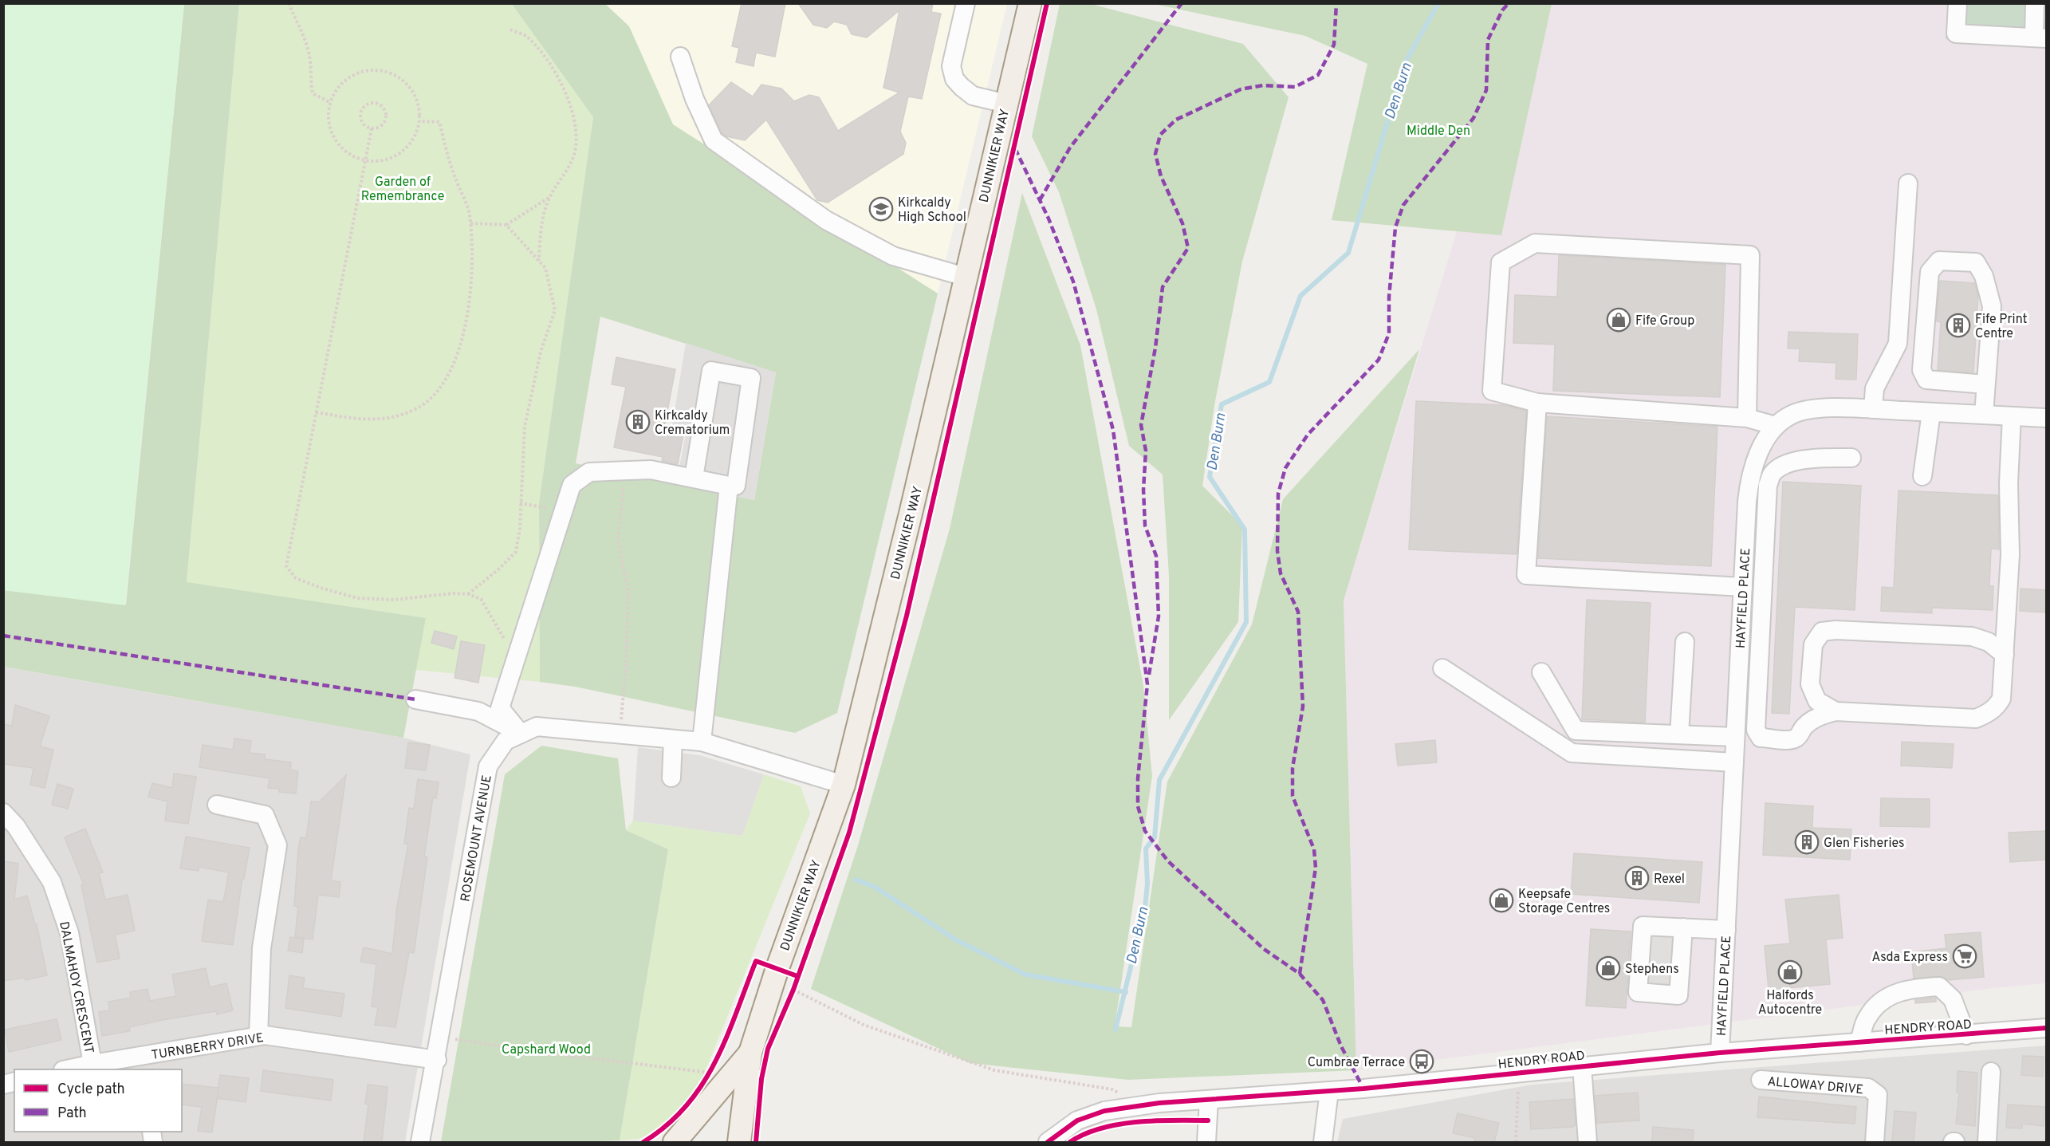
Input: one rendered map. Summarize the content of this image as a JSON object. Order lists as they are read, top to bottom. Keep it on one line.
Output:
{"streets":{"main road":["DUNNIKIER WAY"],"street":["HAYFIELD PLACE","ROSEMOUNT AVENUE","DALMAHOY CRESCENT","HENDRY ROAD","TURNBERRY DRIVE","ALLOWAY DRIVE"]},"crossings":[["DUNNIKIER WAY","ROSEMOUNT AVENUE"],["HAYFIELD PLACE","HENDRY ROAD"],["ROSEMOUNT AVENUE","TURNBERRY DRIVE"],["DALMAHOY CRESCENT","TURNBERRY DRIVE"]],"water":["Den Burn"],"parks":["Middle Den","Garden of Remembrance","Capshard Wood"],"places":{"school or university":["Kirkcaldy High School"],"shop":["Fife Group","Keepsafe Storage Centres","Stephens","Halfords Autocentre"],"building":["Fife Print Centre","Kirkcaldy Crematorium","Glen Fisheries","Rexel"],"supermarket":["Asda Express"],"bus stop":["Cumbrae Terrace"]},"legend":["Cycle path","Path"]}
